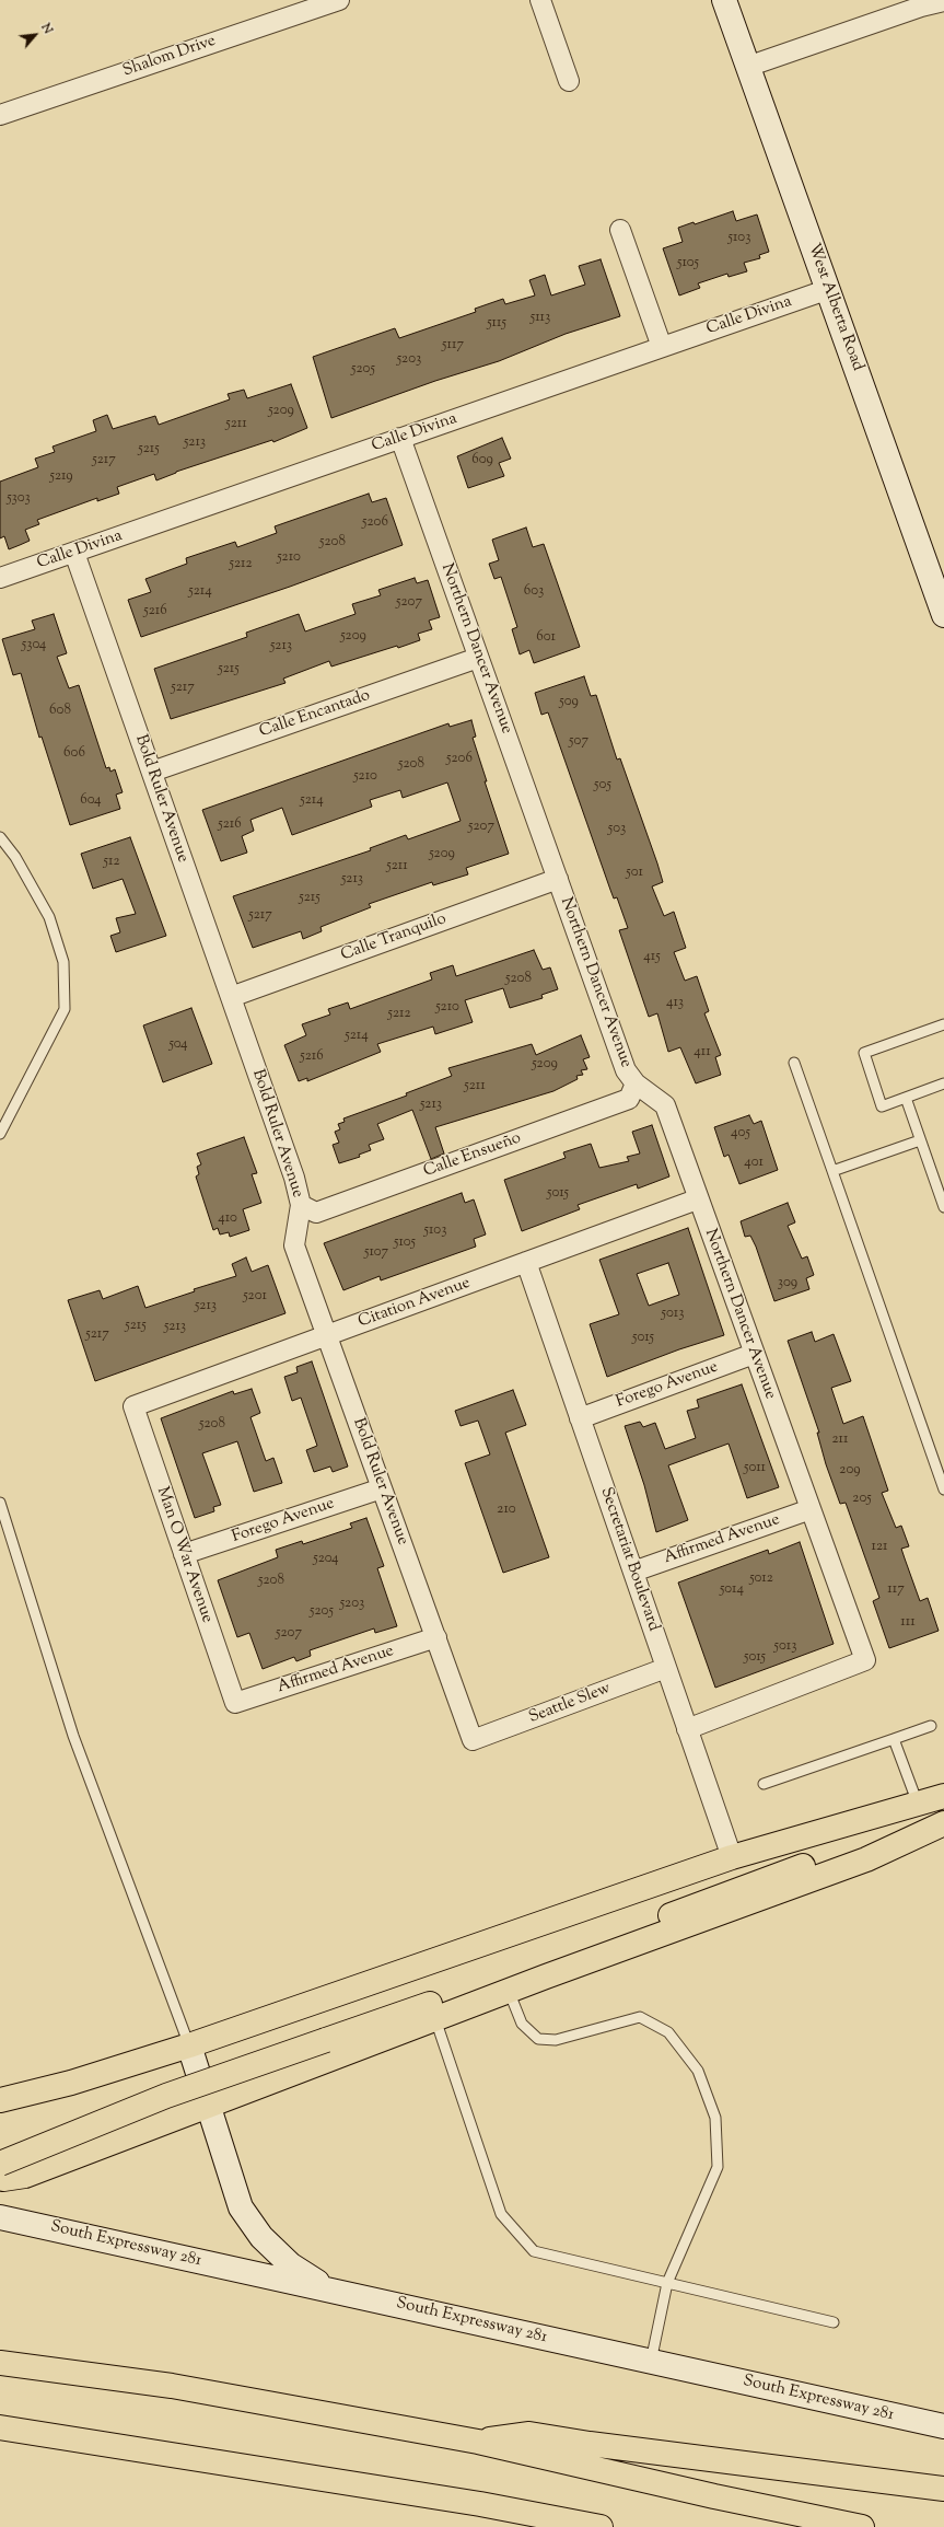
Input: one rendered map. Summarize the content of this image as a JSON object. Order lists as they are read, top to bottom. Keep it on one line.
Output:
{"streets":{"main road":["West Alberta Road","South Expressway 281"],"street":["Shalom Drive","Calle Divina","Northern Dancer Avenue","Calle Encantado","Bold Ruler Avenue","Calle Tranquilo","Calle Ensueño","Citation Avenue","Forego Avenue","Affirmed Avenue","Man O War Avenue","Secretariat Boulevard","Seattle Slew"]},"crossings":[["West Alberta Road","Calle Divina"],["Calle Divina","Northern Dancer Avenue"],["Calle Divina","Bold Ruler Avenue"],["Northern Dancer Avenue","Calle Encantado"],["Northern Dancer Avenue","Calle Tranquilo"],["Northern Dancer Avenue","Calle Ensueño"],["Northern Dancer Avenue","Citation Avenue"],["Northern Dancer Avenue","Forego Avenue"],["Northern Dancer Avenue","Affirmed Avenue"],["Northern Dancer Avenue","Secretariat Boulevard"],["Calle Encantado","Bold Ruler Avenue"],["Bold Ruler Avenue","Calle Tranquilo"],["Bold Ruler Avenue","Calle Ensueño"],["Bold Ruler Avenue","Citation Avenue"],["Bold Ruler Avenue","Forego Avenue"],["Bold Ruler Avenue","Affirmed Avenue"],["Bold Ruler Avenue","Seattle Slew"],["Citation Avenue","Man O War Avenue"],["Citation Avenue","Secretariat Boulevard"],["Forego Avenue","Man O War Avenue"],["Forego Avenue","Secretariat Boulevard"],["Affirmed Avenue","Man O War Avenue"],["Affirmed Avenue","Secretariat Boulevard"],["Secretariat Boulevard","Seattle Slew"]],"house_numbers":["5103","5105","5113","5115","5117","5203","5205","5209","5211","5213","5215","5217","609","5219","5303","5206","5208","5210","5212","5214","603","5207","5216","5209","601","5304","5213","5215","5217","509","608","507","606","5206","5208","5210","505","604","5214","5216","5207","503","5209","512","5211","501","5213","5215","5217","415","5208","413","5210","5212","5214","504","411","5216","5209","5211","5213","405","401","5015","410","5103","5105","5107","309","5201","5213","5013","5215","5213","5217","5015","5208","211","5011","209","205","210","121","5204","5012","5208","5014","117","5203","5205","111","5207","5013","5015"],"north":"top right"}
